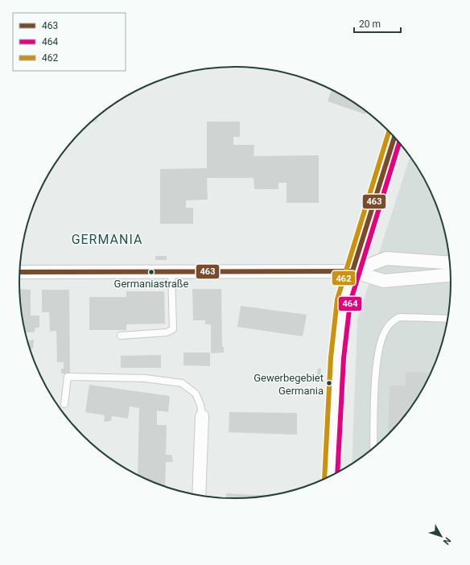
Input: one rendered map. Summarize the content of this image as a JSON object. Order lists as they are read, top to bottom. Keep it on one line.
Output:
{"districts":["GERMANIA"],"places":["Germaniastraße","Gewerbegebiet Germania"],"lines":["transit line 462","transit line 463","transit line 464"],"legend":["463","464","462"],"scale_bar":"20 m","north":"bottom right"}
